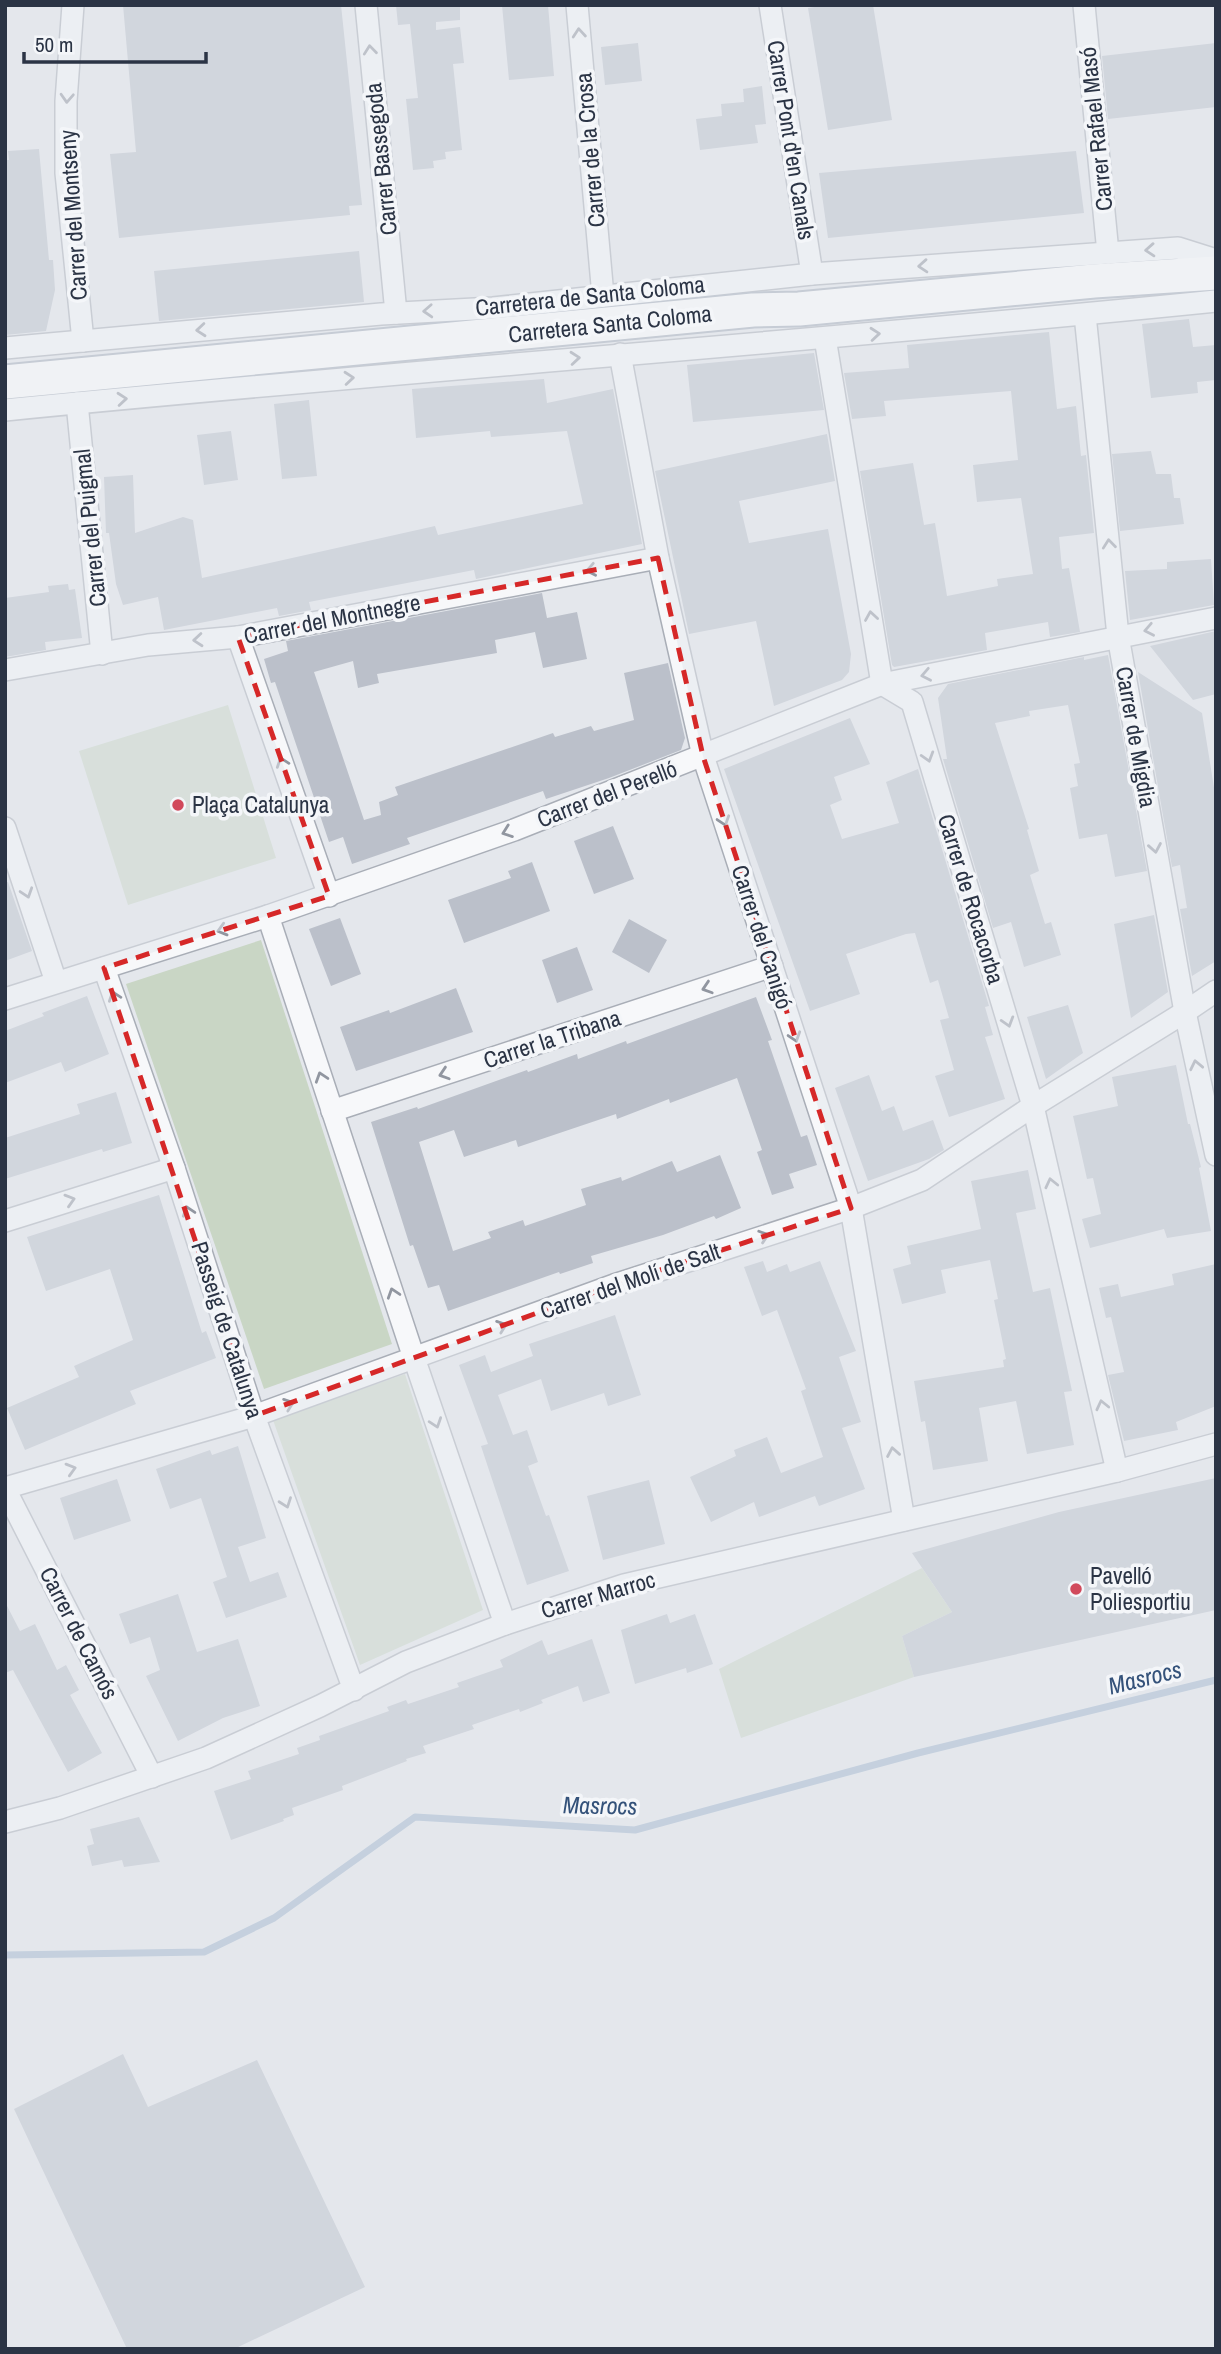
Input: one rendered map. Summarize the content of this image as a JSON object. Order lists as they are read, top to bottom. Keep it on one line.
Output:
{"streets":{"main road":["Carretera Santa Coloma"],"street":["Carrer Rafael Masó","Carrer Pont d'en Canals","Carrer de la Crosa","Carrer Bassegoda","Carrer del Montseny","Carretera de Santa Coloma","Carrer del Puigmal","Carrer del Montnegre","Carrer de Migdia","Carrer del Perelló","Carrer de Rocacorba","Carrer del Canigó","Carrer la Tribana","Carrer del Molí de Salt","Passeig de Catalunya","Carrer Marroc","Carrer de Camós"]},"crossings":[["Carrer Rafael Masó","Carretera de Santa Coloma"],["Carrer Pont d'en Canals","Carretera de Santa Coloma"],["Carrer de la Crosa","Carretera de Santa Coloma"],["Carrer Bassegoda","Carretera de Santa Coloma"],["Carrer del Montseny","Carretera de Santa Coloma"],["Carretera Santa Coloma","Carrer del Puigmal"],["Carretera Santa Coloma","Carrer de Migdia"],["Carretera Santa Coloma","Carrer del Canigó"],["Carrer del Puigmal","Carrer del Montnegre"],["Carrer del Montnegre","Carrer del Canigó"],["Carrer de Migdia","Carrer del Perelló"],["Carrer de Migdia","Carrer del Molí de Salt"],["Carrer del Perelló","Carrer de Rocacorba"],["Carrer del Perelló","Carrer del Canigó"],["Carrer del Perelló","Passeig de Catalunya"],["Carrer de Rocacorba","Carrer del Molí de Salt"],["Carrer de Rocacorba","Carrer Marroc"],["Carrer del Canigó","Carrer la Tribana"],["Carrer del Canigó","Carrer del Molí de Salt"],["Carrer del Canigó","Carrer Marroc"],["Carrer del Molí de Salt","Passeig de Catalunya"],["Carrer del Molí de Salt","Carrer de Camós"],["Passeig de Catalunya","Carrer Marroc"],["Carrer Marroc","Carrer de Camós"]],"one_way":["Carrer de la Crosa","Carrer Bassegoda","Carrer del Montseny","Carretera de Santa Coloma","Carrer del Montnegre","Carrer del Perelló","Carrer la Tribana","Carrer del Molí de Salt"],"water":["Masrocs"],"places":["Plaça Catalunya","Pavelló Poliesportiu"],"scale_bar":"50 m"}
